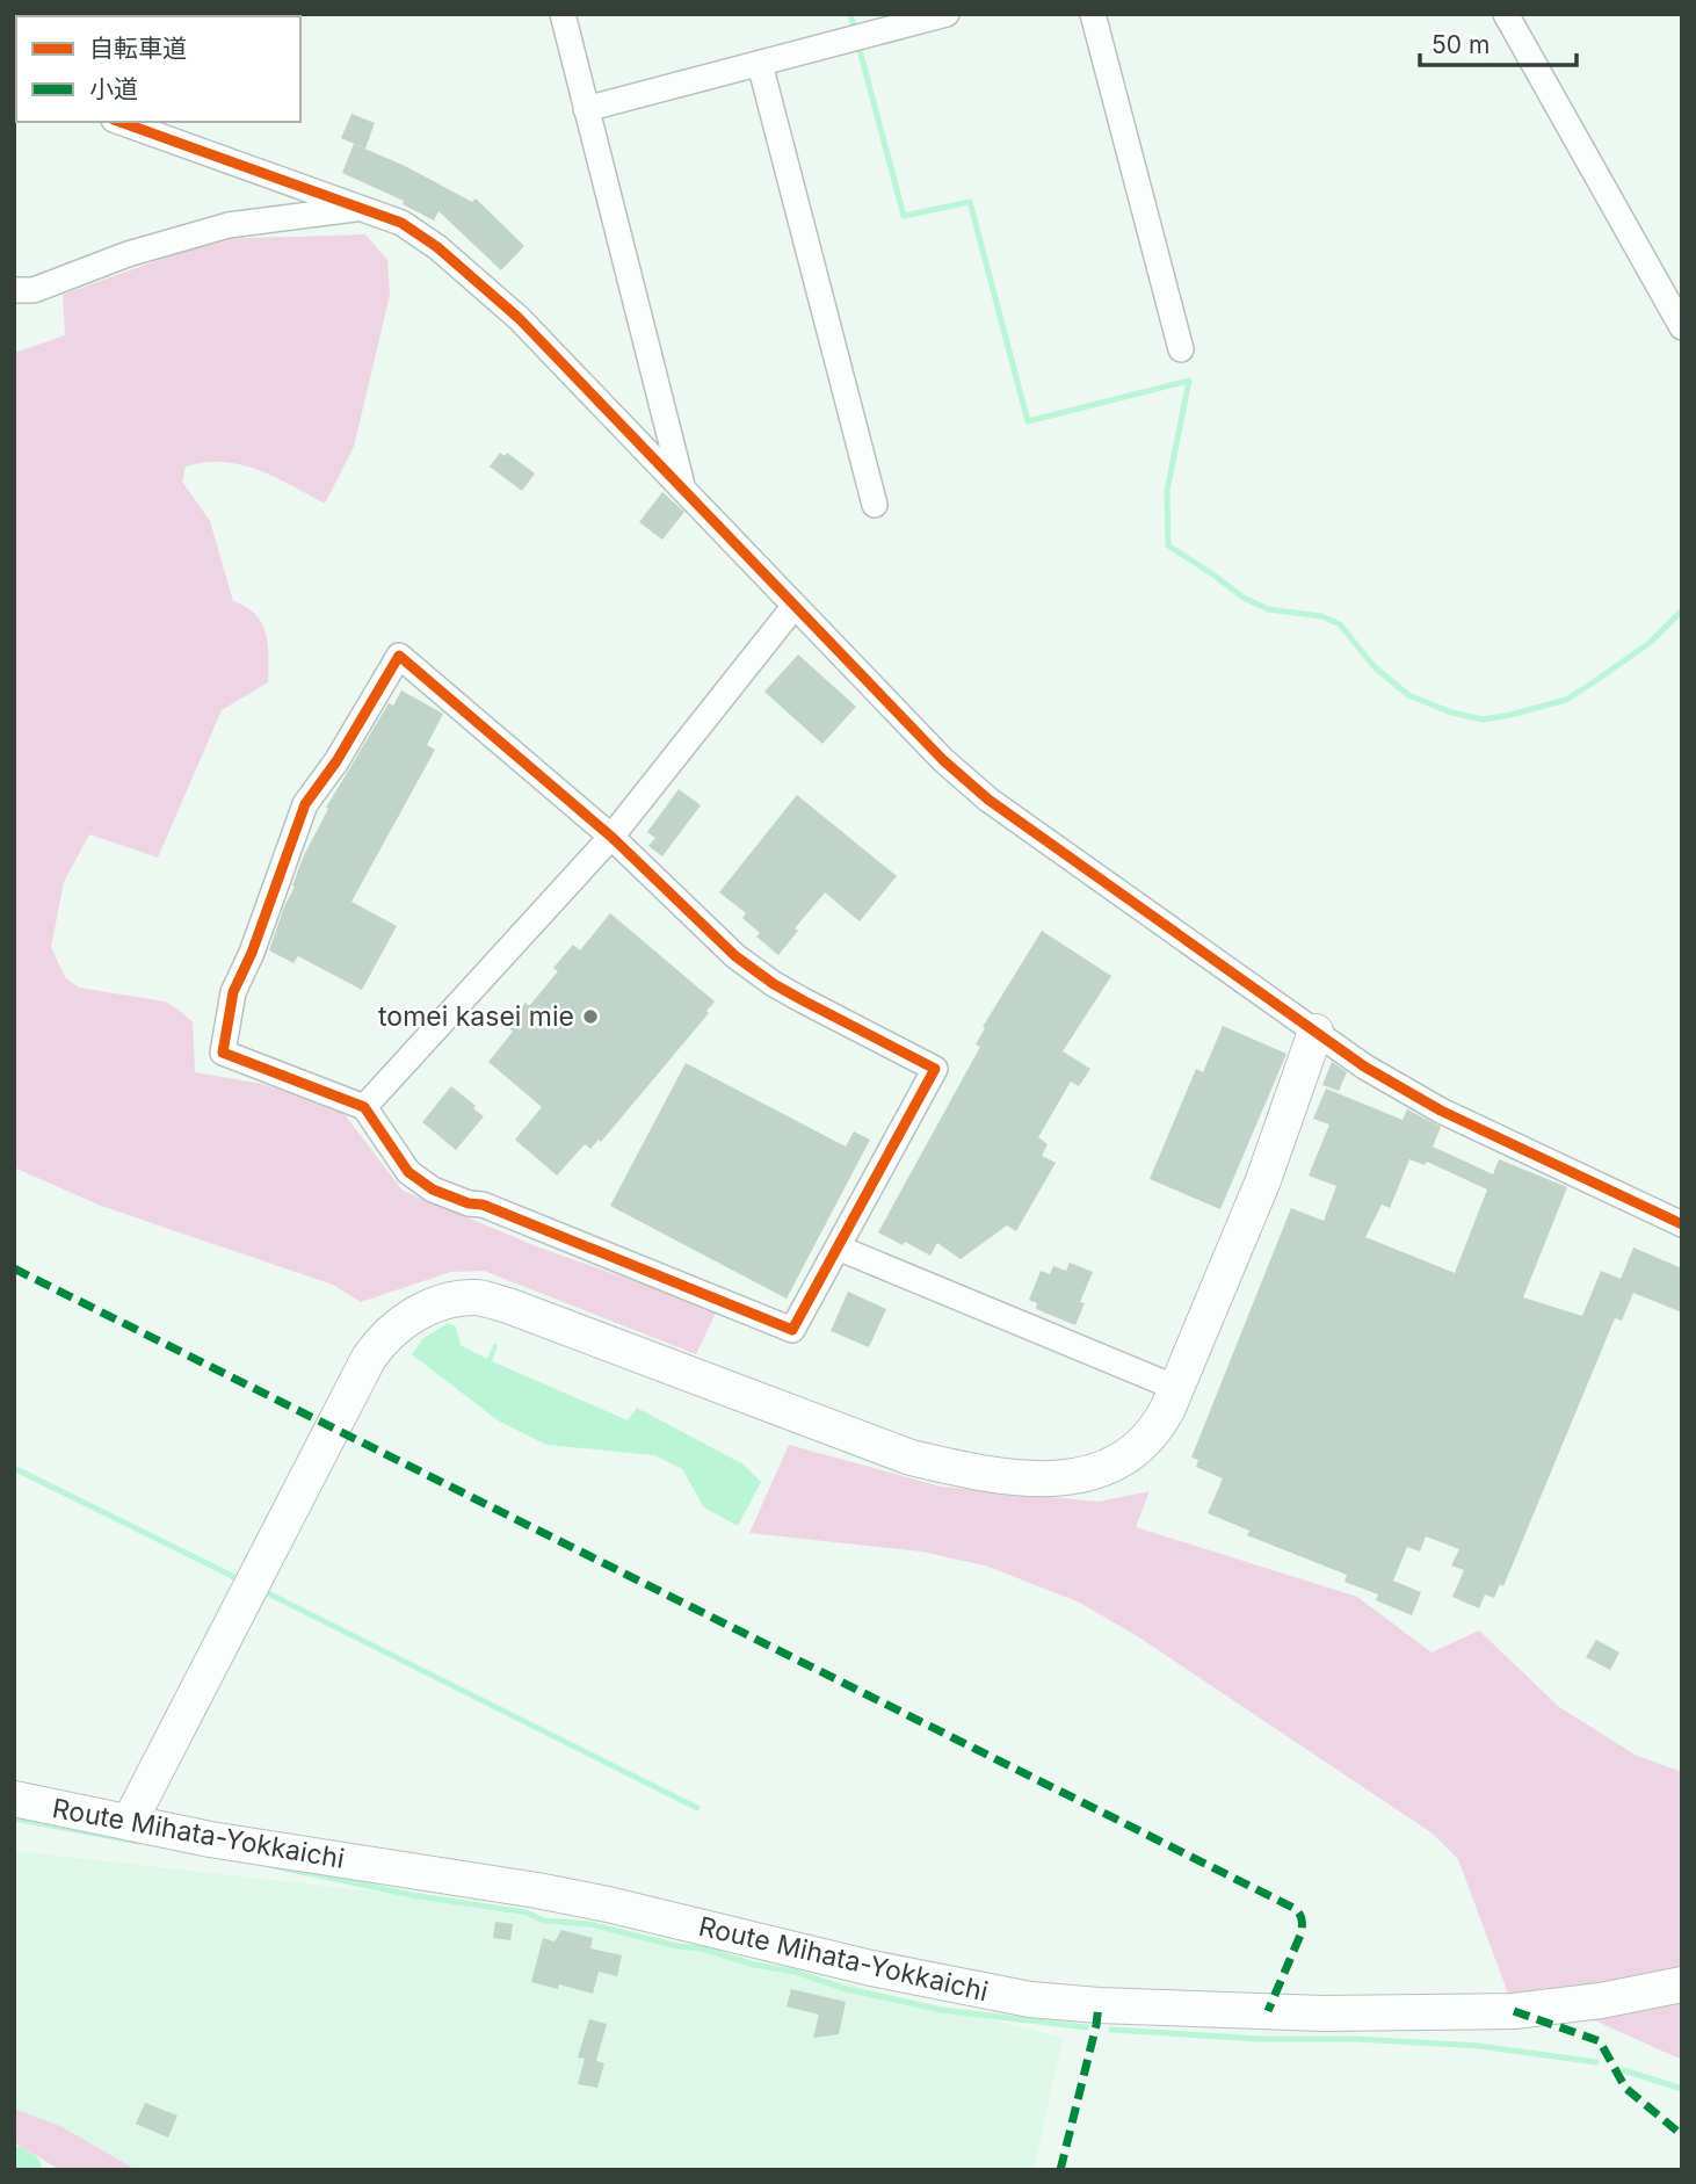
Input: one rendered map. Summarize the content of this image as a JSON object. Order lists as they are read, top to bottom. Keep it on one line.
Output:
{"streets":{"street":["Route Mihata-Yokkaichi"]},"places":["tomei kasei mie"],"legend":["自転車道","小道"],"scale_bar":"50 m"}
